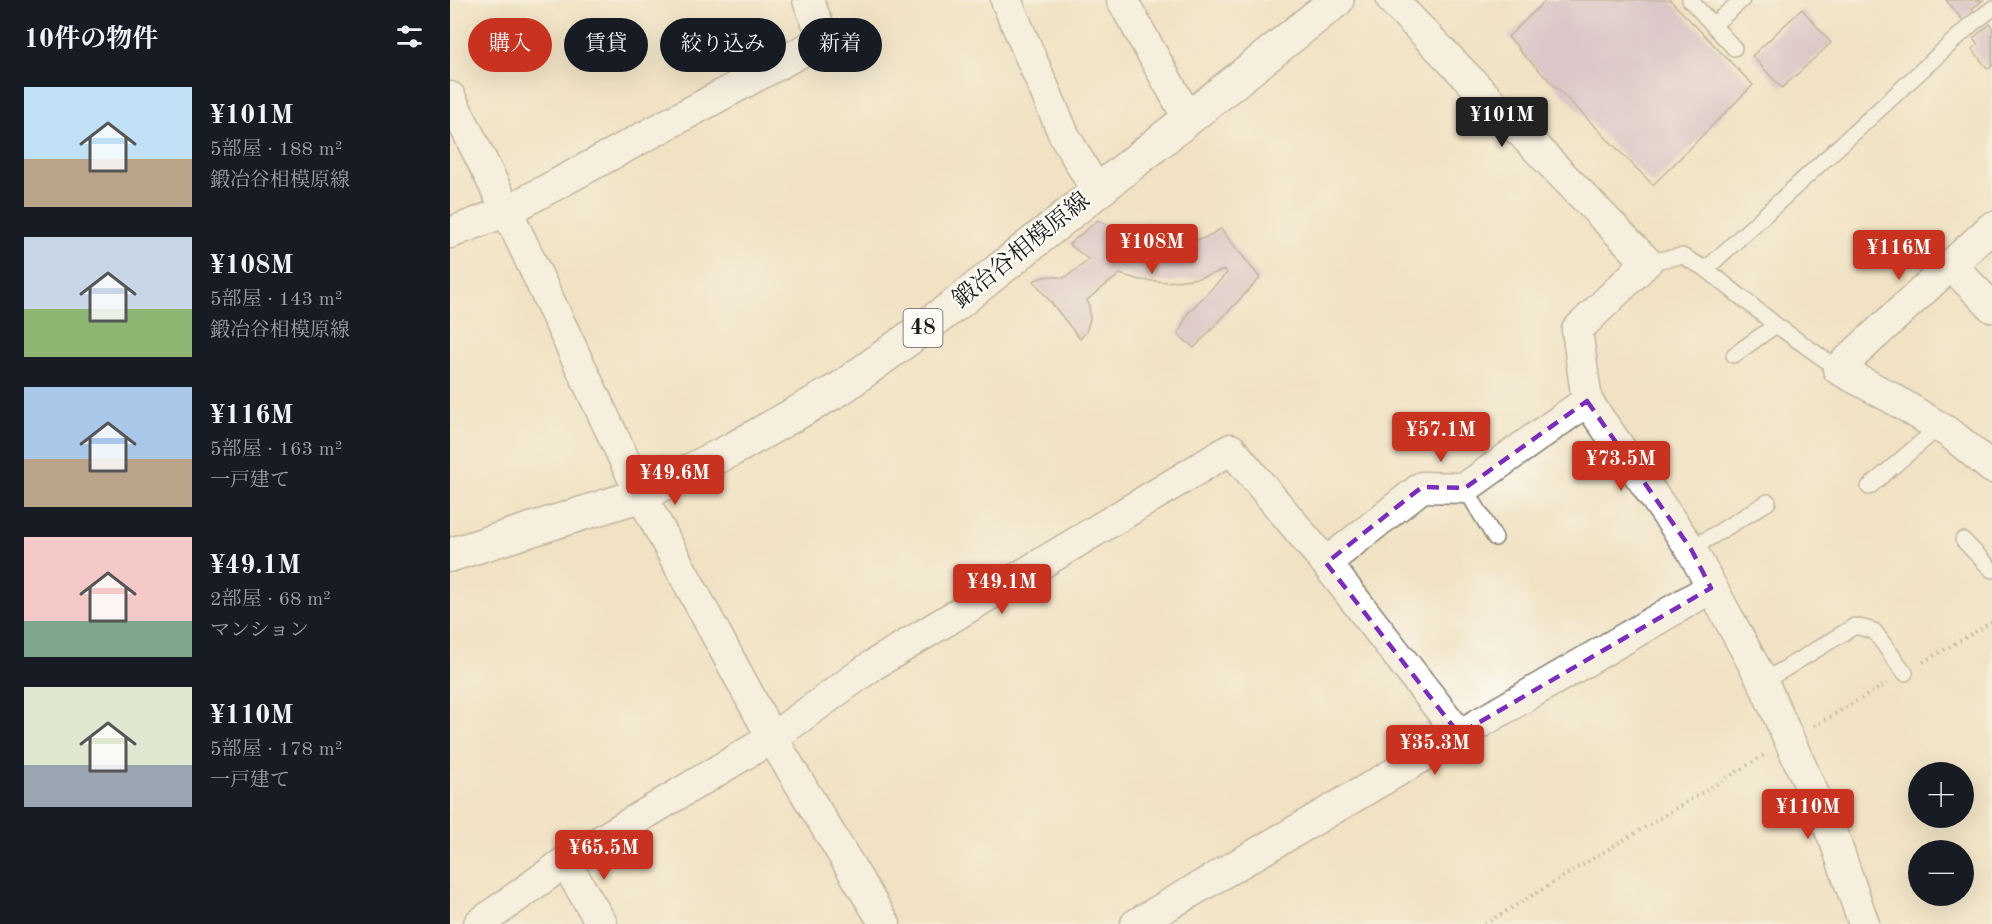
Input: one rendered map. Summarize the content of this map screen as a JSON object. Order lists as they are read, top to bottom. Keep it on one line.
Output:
{"streets":{"main road":["鍛冶谷相模原線","48"]},"page":{"heading":"10件の物件","chip":["購入","賃貸","絞り込み","新着"],"list":[{"name":"¥101M","note":"5部屋 · 188 m² · 鍛冶谷相模原線"},{"name":"¥108M","note":"5部屋 · 143 m² · 鍛冶谷相模原線"},{"name":"¥116M","note":"5部屋 · 163 m² · 一戸建て"},{"name":"¥49.1M","note":"2部屋 · 68 m² · マンション"},{"name":"¥110M","note":"5部屋 · 178 m² · 一戸建て"}],"price":["¥101M","¥108M","¥116M","¥57.1M","¥73.5M","¥49.6M","¥49.1M","¥35.3M","¥110M","¥65.5M"],"map_buttons":["+","−"]}}
